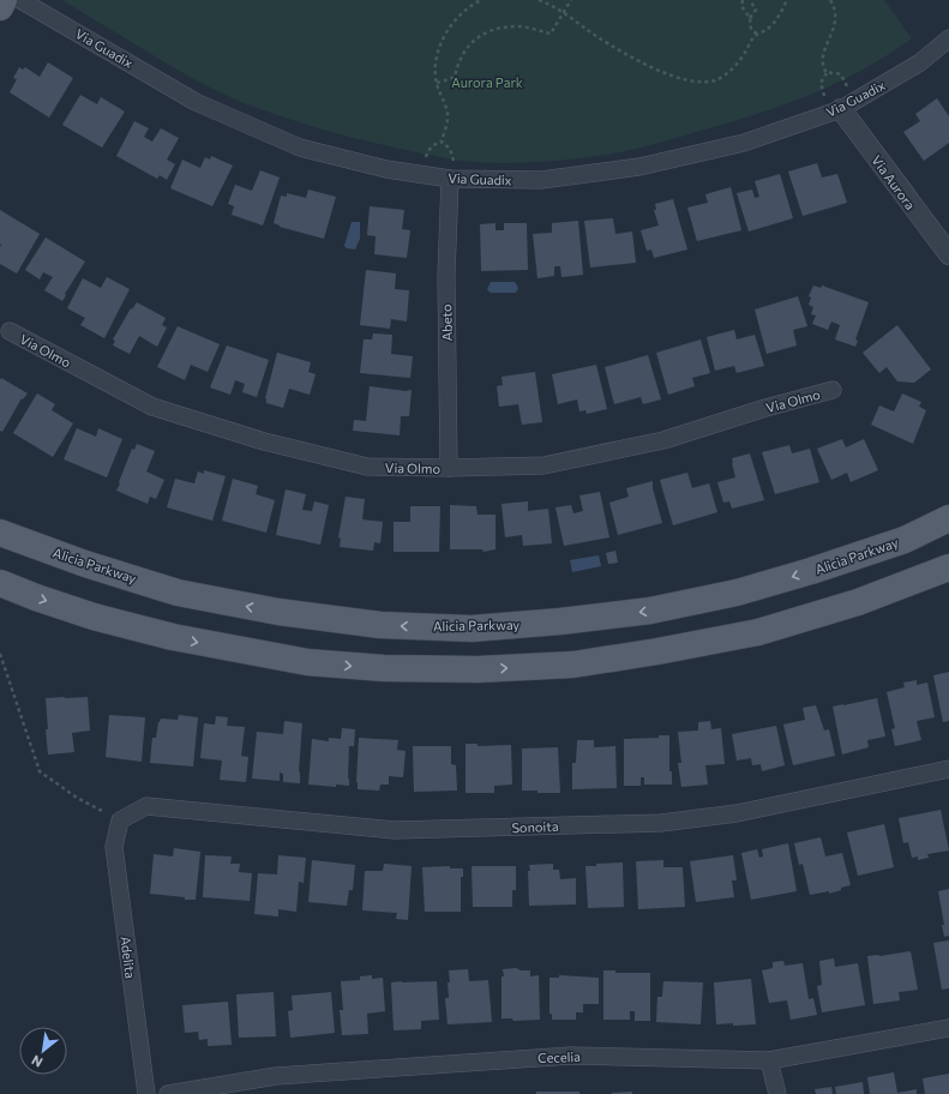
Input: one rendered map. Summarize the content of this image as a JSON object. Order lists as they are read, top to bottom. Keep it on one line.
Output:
{"streets":{"main road":["Alicia Parkway"],"street":["Via Guadix","Via Aurora","Abeto","Via Olmo","Sonoita","Adelita","Cecelia"]},"crossings":[["Via Guadix","Via Aurora"],["Via Guadix","Abeto"],["Abeto","Via Olmo"],["Sonoita","Adelita"]],"parks":["Aurora Park"],"north":"bottom left"}
